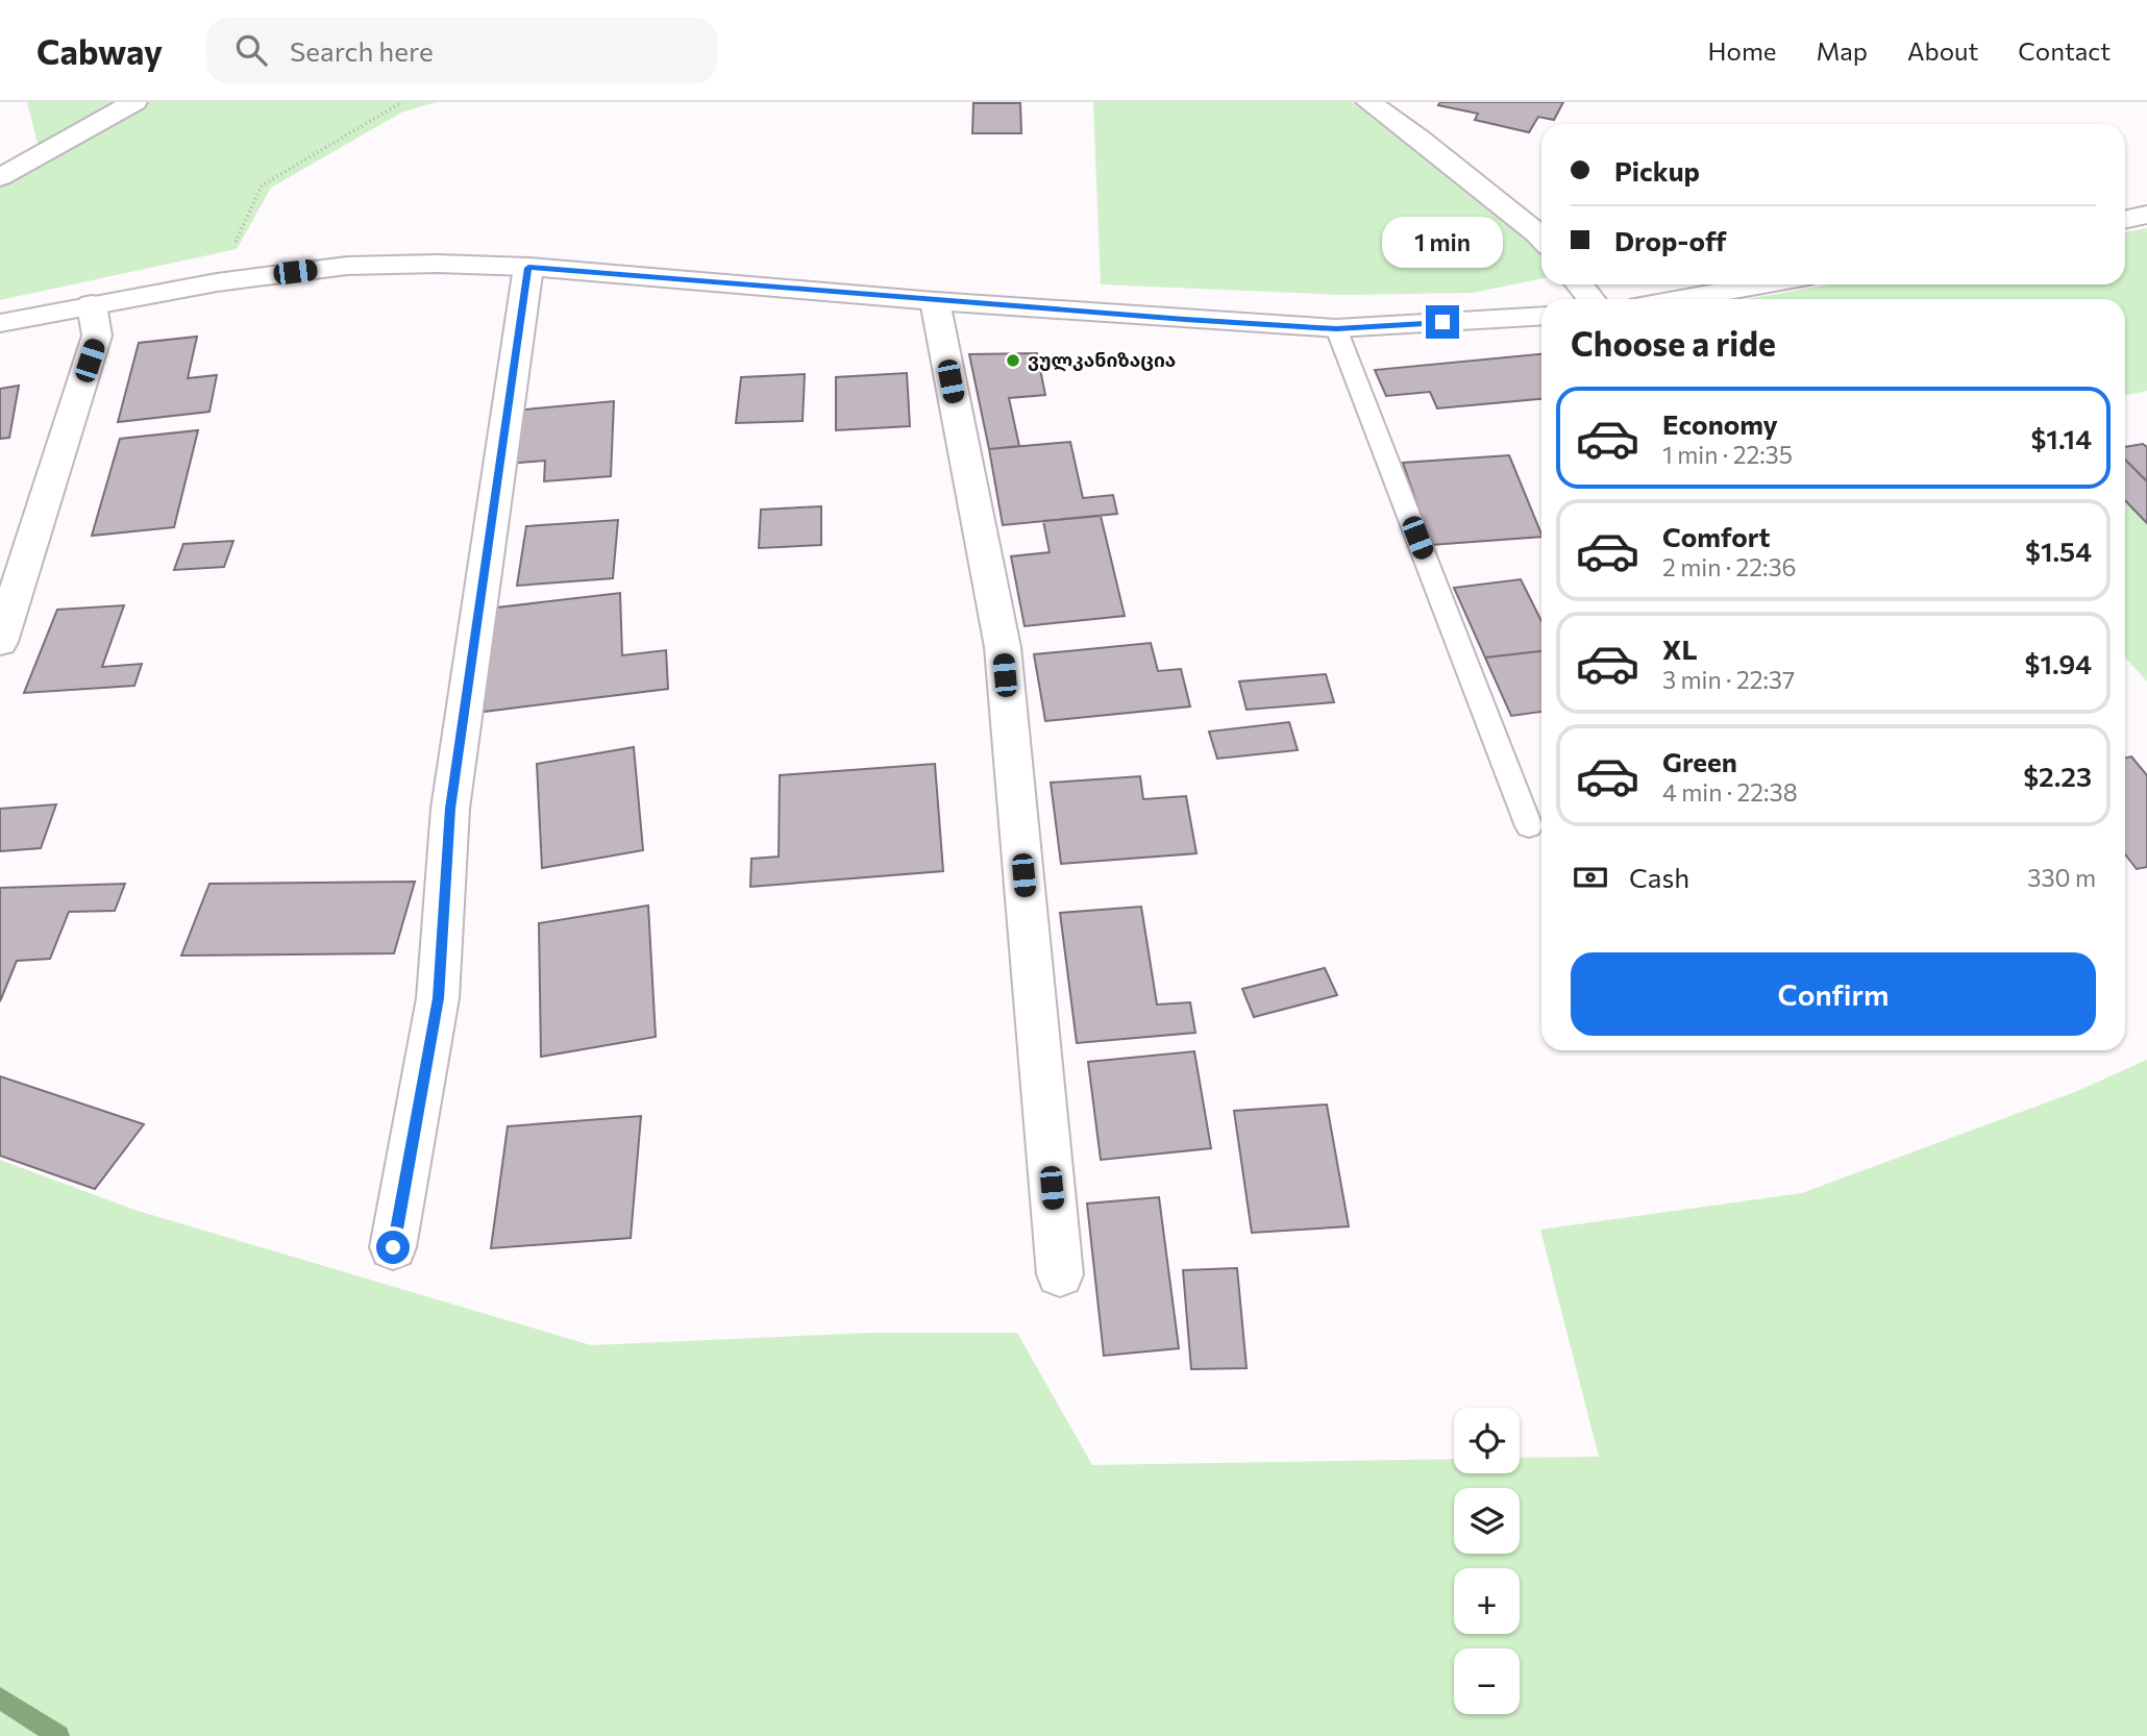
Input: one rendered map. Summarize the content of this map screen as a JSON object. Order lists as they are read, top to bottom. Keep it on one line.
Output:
{"places":["ვულკანიზაცია"],"page":{"header":"Cabway","search":"Search here","nav":["Home","Map","About","Contact"],"banner":["Pickup","Drop-off"],"bubble":"1 min","heading":"Choose a ride","list":[{"name":"Economy","note":"1 min · 22:35","value":"$1.14"},{"name":"Comfort","note":"2 min · 22:36","value":"$1.54"},{"name":"XL","note":"3 min · 22:37","value":"$1.94"},{"name":"Green","note":"4 min · 22:38","value":"$2.23"}],"pay":["Cash","330 m"],"buttons":"Confirm","map_buttons":["+","−"]}}
